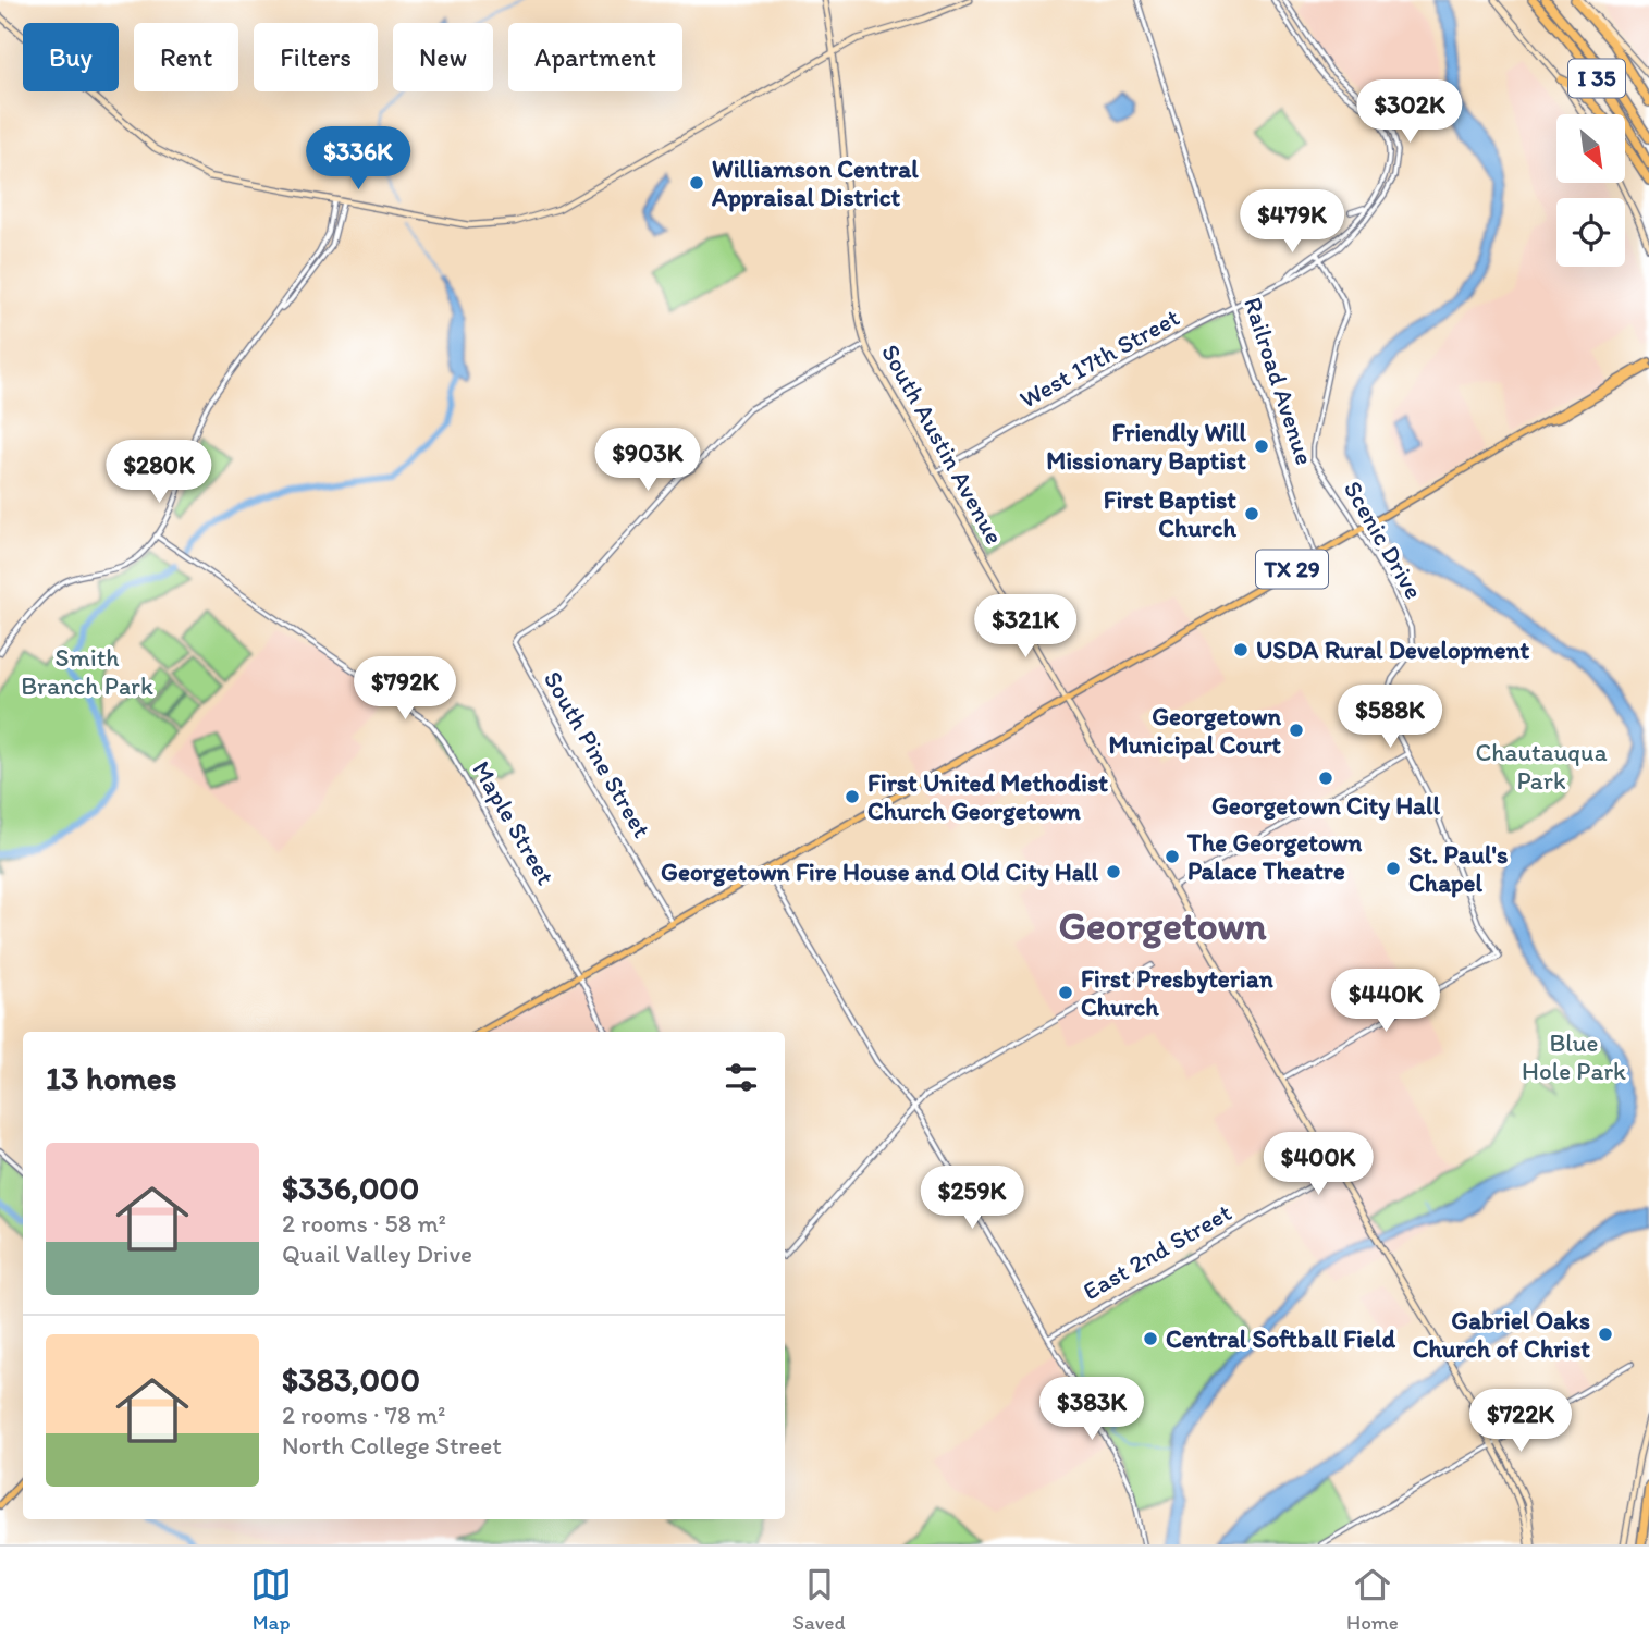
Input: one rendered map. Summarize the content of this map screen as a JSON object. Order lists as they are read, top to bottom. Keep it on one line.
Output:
{"streets":{"highway":["I 35"],"main road":["South Austin Avenue","TX 29"],"street":["West 17th Street","Railroad Avenue","Scenic Drive","South Pine Street","Maple Street","East 2nd Street"]},"crossings":[["West 17th Street","Railroad Avenue"],["West 17th Street","South Austin Avenue"],["West 17th Street","Scenic Drive"],["Railroad Avenue","TX 29"],["South Austin Avenue","Scenic Drive"],["South Austin Avenue","TX 29"],["South Austin Avenue","South Pine Street"],["South Austin Avenue","East 2nd Street"],["Scenic Drive","TX 29"],["TX 29","South Pine Street"],["TX 29","Maple Street"]],"districts":["Georgetown"],"parks":["Smith Branch Park","Chautauqua Park","Blue Hole Park"],"places":["Williamson Central Appraisal District","Friendly Will Missionary Baptist","First Baptist Church","USDA Rural Development","Georgetown Municipal Court","Georgetown City Hall","First United Methodist Church Georgetown","The Georgetown Palace Theatre","St. Paul's Chapel","Georgetown Fire House and Old City Hall","First Presbyterian Church","Gabriel Oaks Church of Christ","Central Softball Field"],"north":"bottom right","page":{"chip":["Buy","Rent","Filters","New","Apartment"],"price":["$302K","$336K","$479K","$903K","$280K","$321K","$792K","$588K","$440K","$400K","$259K","$383K","$722K"],"heading":"13 homes","list":[{"name":"$336,000","note":"2 rooms · 58 m² · Quail Valley Drive"},{"name":"$383,000","note":"2 rooms · 78 m² · North College Street"}],"tabs":["Map","Saved","Home"]}}
